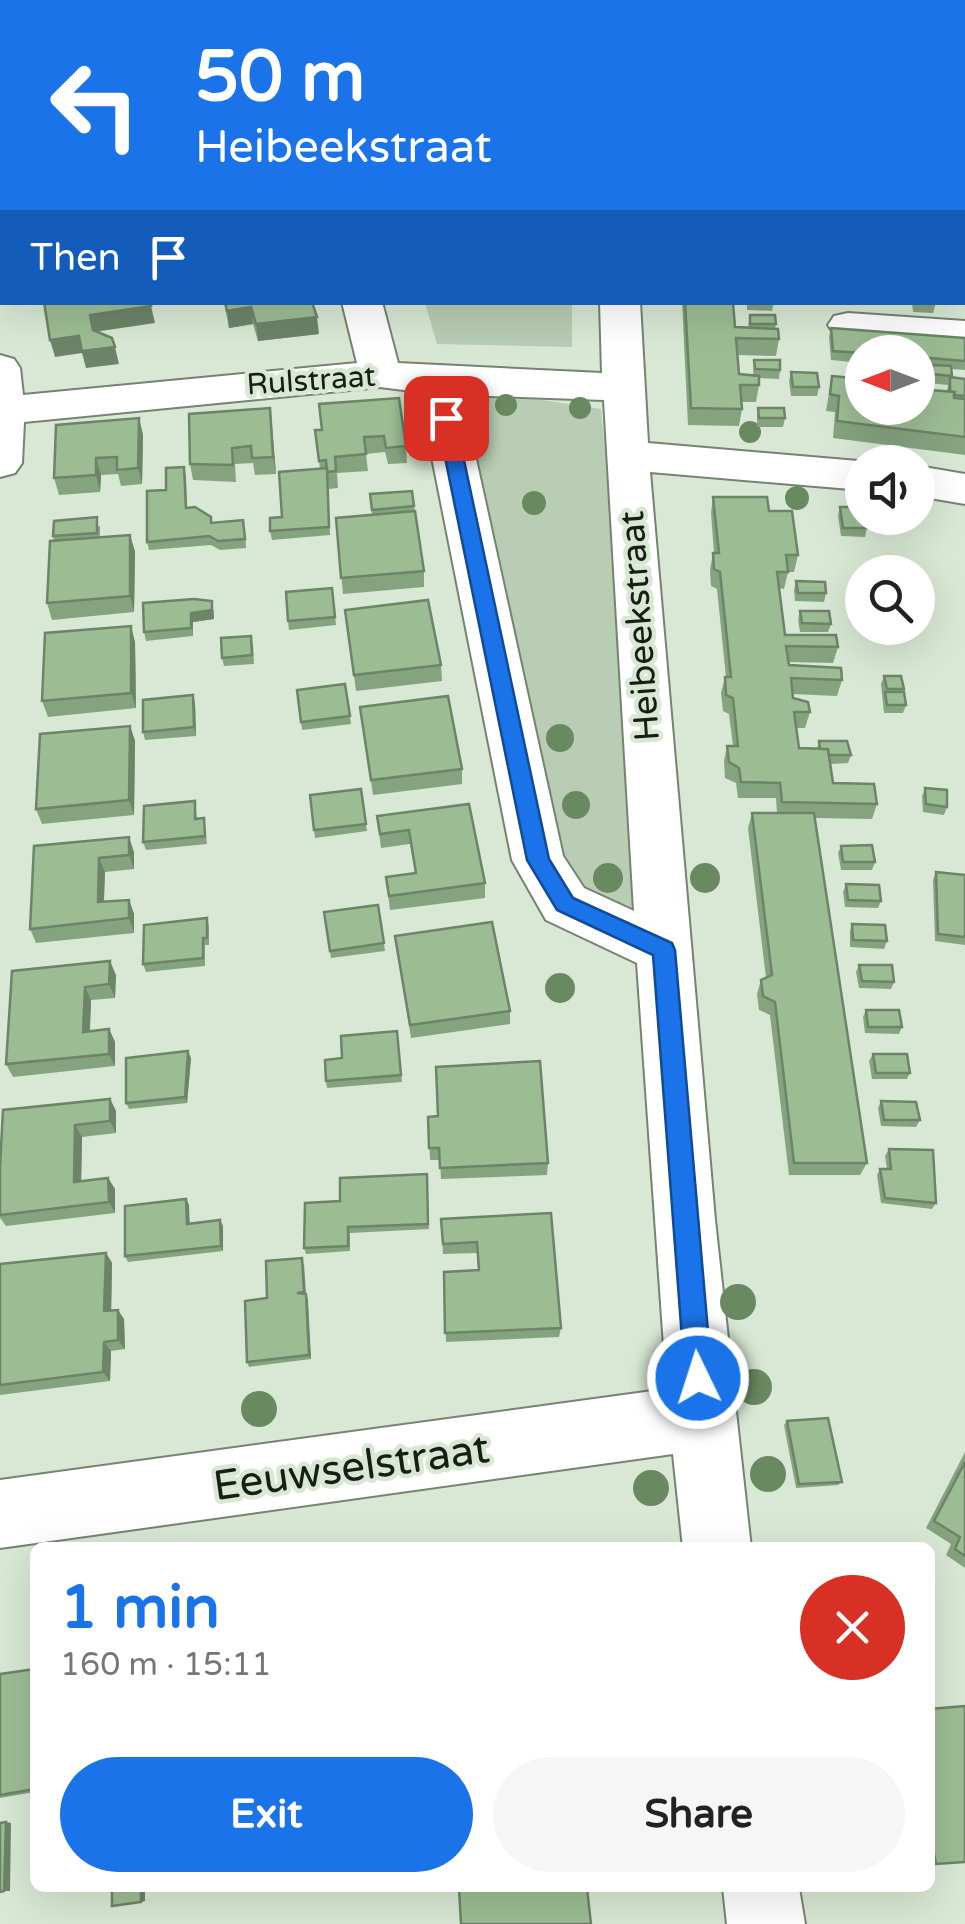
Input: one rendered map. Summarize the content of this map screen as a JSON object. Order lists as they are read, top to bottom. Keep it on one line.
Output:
{"streets":{"street":["Rulstraat","Heibeekstraat","Eeuwselstraat"]},"crossings":[["Rulstraat","Heibeekstraat"],["Heibeekstraat","Eeuwselstraat"]],"north":"left","page":{"turn":["50 m","Heibeekstraat"],"then":"Then","heading":["1 min","160 m · 15:11"],"buttons":["Exit","Share"]}}
